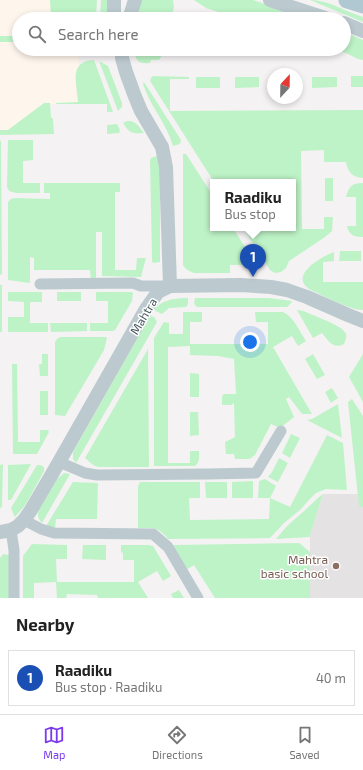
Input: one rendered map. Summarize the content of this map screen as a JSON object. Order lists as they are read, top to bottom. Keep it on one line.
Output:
{"streets":{"street":["Mahtra"]},"places":["Mahtra basic school"],"north":"top","page":{"search":"Search here","popup":["Raadiku","Bus stop"],"pins":"1","heading":"Nearby","list":[{"mark":"1","name":"Raadiku","note":"Bus stop · Raadiku","value":"40 m"}],"nav":["Map","Directions","Saved"]}}
